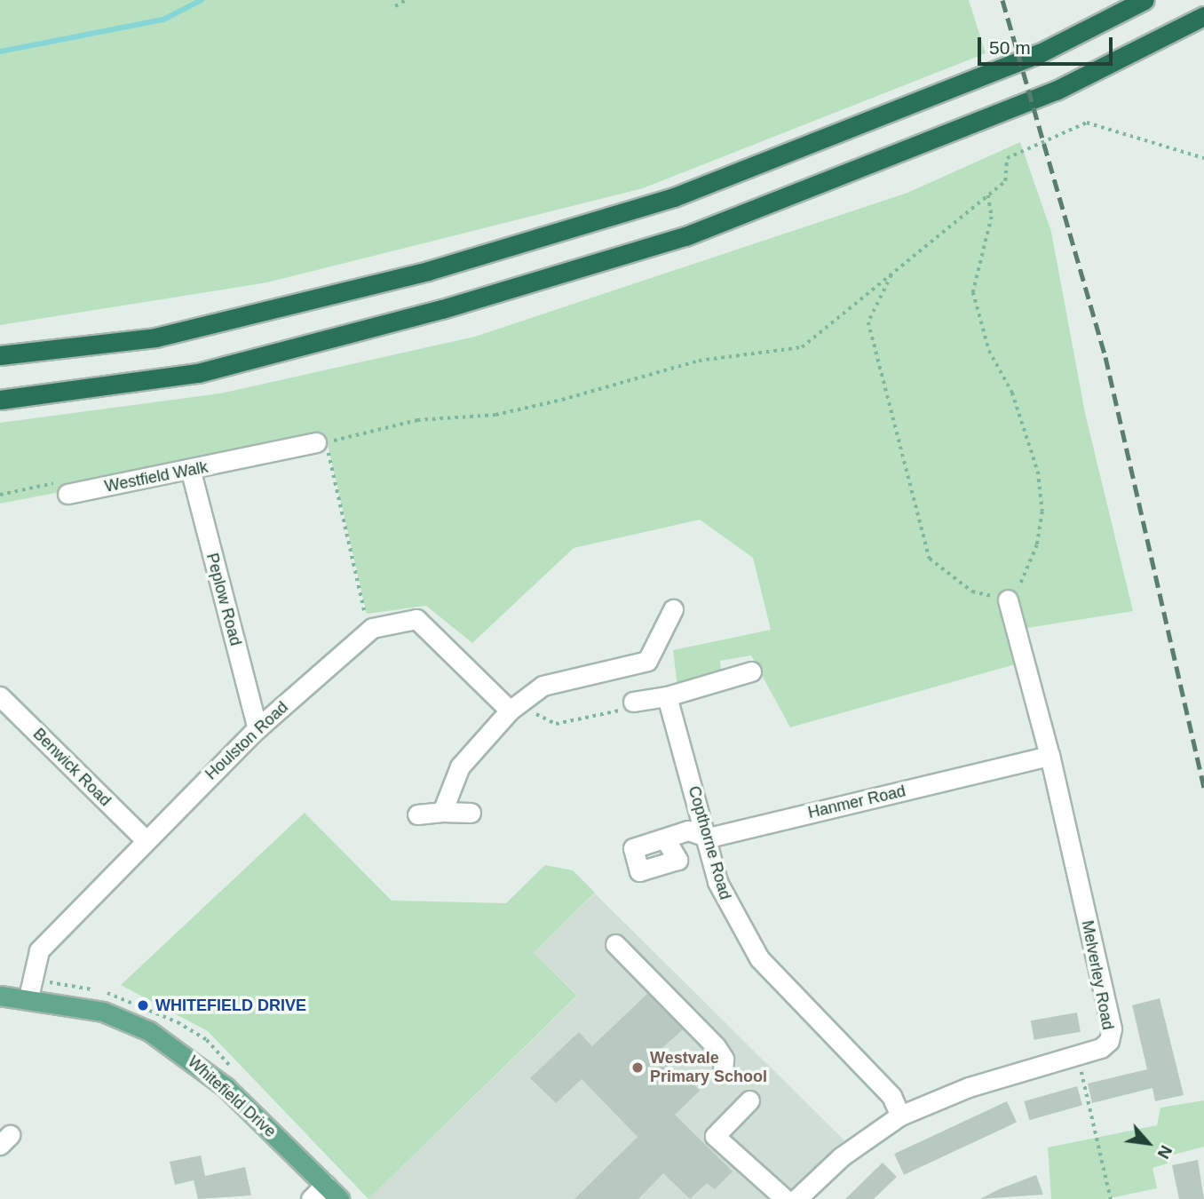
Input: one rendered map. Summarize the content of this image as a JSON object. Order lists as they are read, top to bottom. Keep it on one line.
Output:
{"streets":{"main road":["Whitefield Drive"],"street":["Westfield Walk","Peplow Road","Houlston Road","Benwick Road","Hanmer Road","Copthorne Road","Melverley Road"]},"crossings":[["Westfield Walk","Peplow Road"],["Peplow Road","Houlston Road"],["Houlston Road","Benwick Road"],["Houlston Road","Whitefield Drive"],["Hanmer Road","Copthorne Road"],["Hanmer Road","Melverley Road"],["Copthorne Road","Melverley Road"]],"places":["WHITEFIELD DRIVE","Westvale Primary School"],"scale_bar":"50 m","north":"bottom right"}
